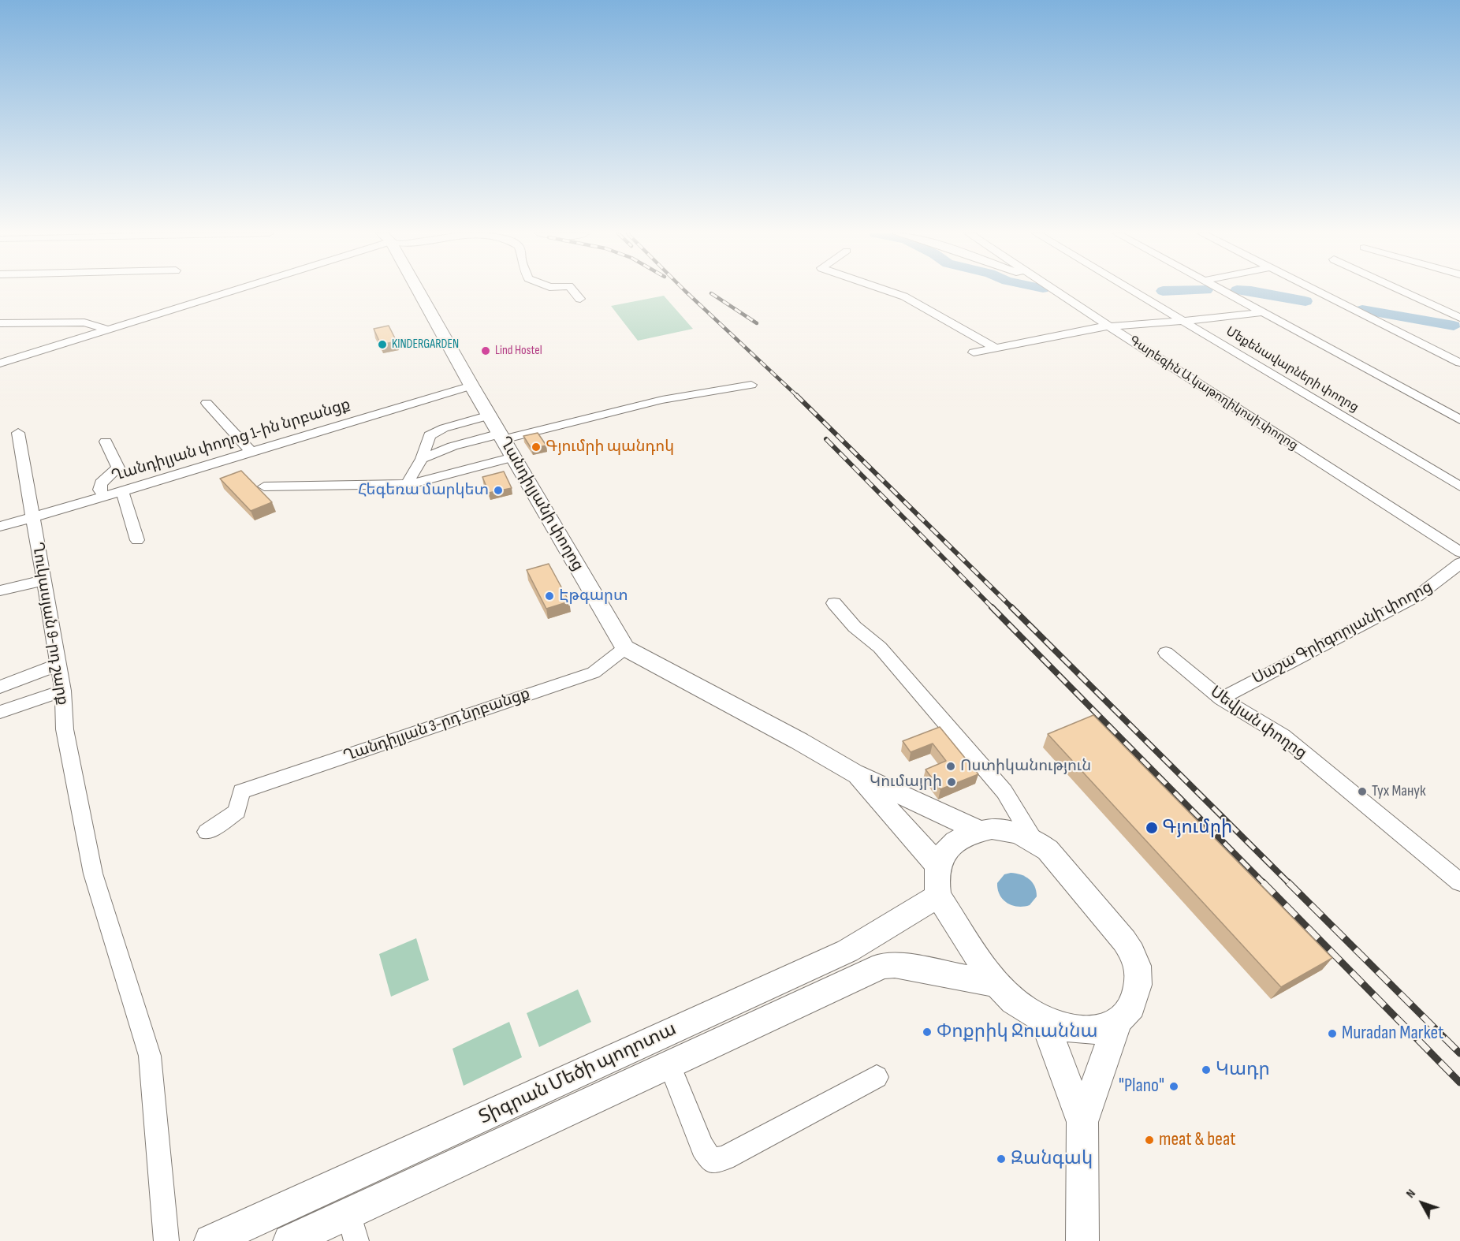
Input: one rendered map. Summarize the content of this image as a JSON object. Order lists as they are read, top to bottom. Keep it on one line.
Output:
{"streets":{"main road":["Ղանդիլյանի փողոց","Տիգրան Մեծի պողոտա"],"street":["Մեքենավարների փողոց","Գարեգին Ա կաթողիկոսի փողոց","Ղանդիլյան փողոց 1-ին նրբանցք","Ղուկասյան 9-րդ շարք","Սաշա Գրիգորյանի փողոց","Սեվյան փողոց","Ղանդիլյան 3-րդ նրբանցք"]},"crossings":[["Ղանդիլյան փողոց 1-ին նրբանցք","Ղանդիլյանի փողոց"],["Ղանդիլյան փողոց 1-ին նրբանցք","Ղուկասյան 9-րդ շարք"],["Ղանդիլյանի փողոց","Ղանդիլյան 3-րդ նրբանցք"],["Սաշա Գրիգորյանի փողոց","Սեվյան փողոց"]],"places":["KINDERGARDEN","Lind Hostel","Գյումրի պանդոկ","Հեգեռա մարկետ","Էթգարտ","Ոստիկանություն","Կումայրի","Тух Манук","Գյումրի","Փոքրիկ Ջուաննա","Muradan Market","Կադր","\"Plano\"","meat & beat","Զանգակ"],"north":"top left"}
